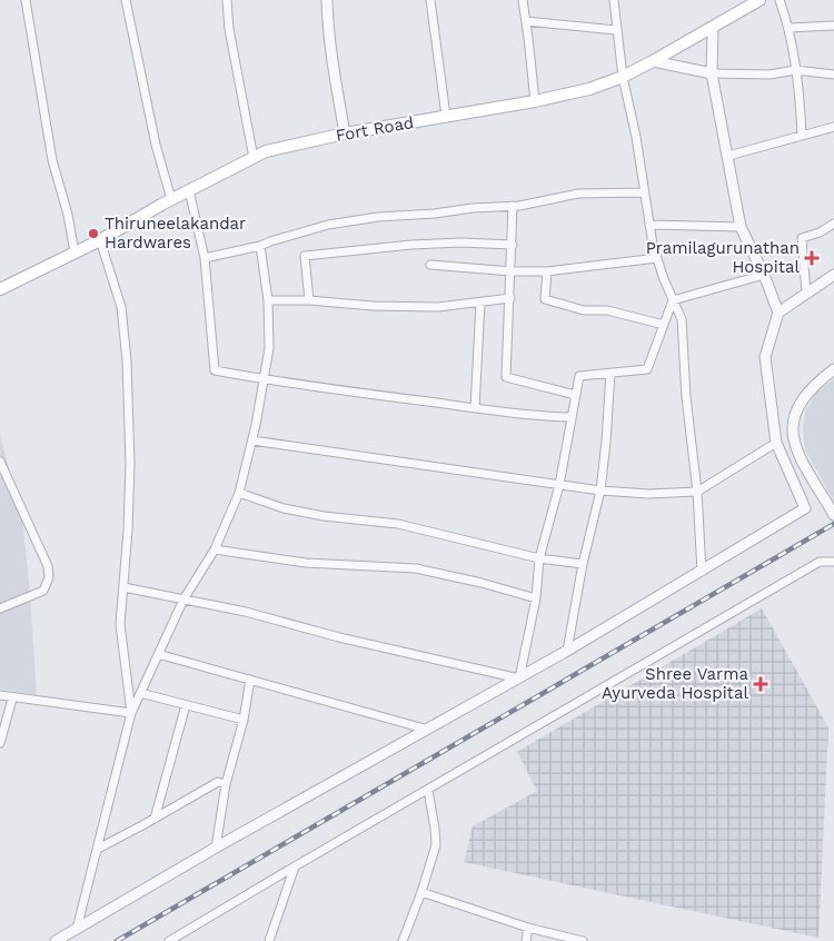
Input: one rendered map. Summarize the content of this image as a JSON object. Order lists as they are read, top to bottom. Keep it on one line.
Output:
{"streets":{"main road":["Fort Road"]},"places":{"other":["Thiruneelakandar Hardwares"],"health":["Pramilagurunathan Hospital","Shree Varma Ayurveda Hospital"]}}
